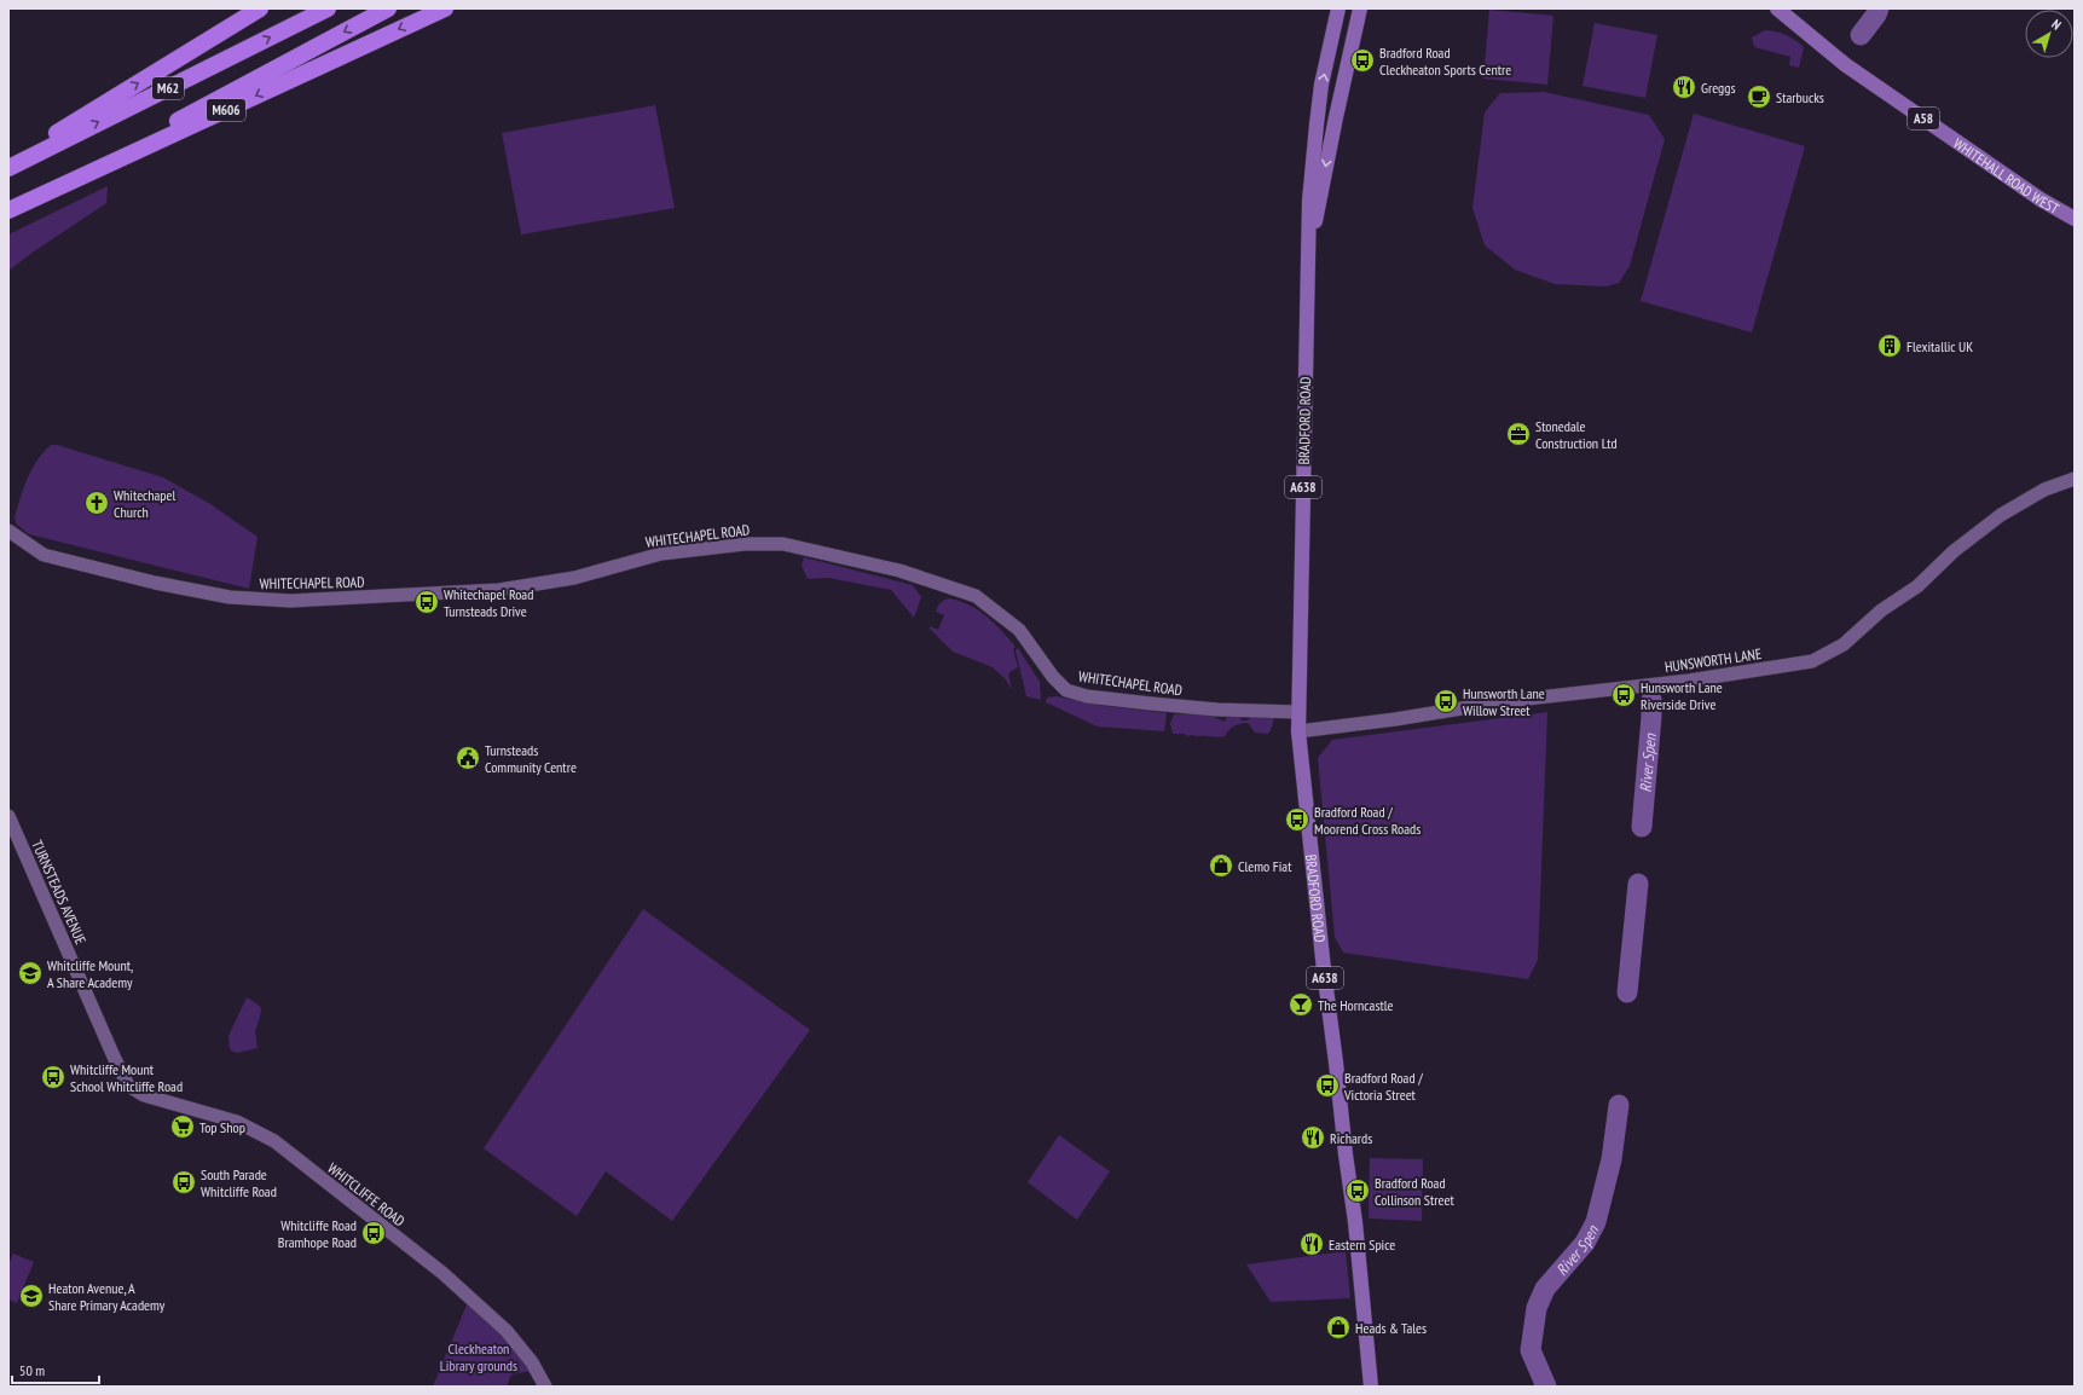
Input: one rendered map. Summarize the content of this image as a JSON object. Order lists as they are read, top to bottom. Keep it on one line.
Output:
{"streets":{"highway":["M62","M606"],"main road":["A58","WHITEHALL ROAD WEST","BRADFORD ROAD","A638","WHITECHAPEL ROAD","HUNSWORTH LANE","TURNSTEADS AVENUE","WHITCLIFFE ROAD"]},"crossings":[["M62","M606"],["BRADFORD ROAD","WHITECHAPEL ROAD"],["BRADFORD ROAD","HUNSWORTH LANE"],["TURNSTEADS AVENUE","WHITCLIFFE ROAD"]],"water":["River Spen"],"parks":["Cleckheaton Library grounds"],"places":{"bus stop":["Bradford Road Cleckheaton Sports Centre","Whitechapel Road Turnsteads Drive","Hunsworth Lane Riverside Drive","Hunsworth Lane Willow Street","Bradford Road / Moorend Cross Roads","Whitcliffe Mount School Whitcliffe Road","Bradford Road / Victoria Street","South Parade Whitcliffe Road","Bradford Road Collinson Street","Whitcliffe Road Bramhope Road"],"restaurant":["Greggs","Richards","Eastern Spice"],"cafe":["Starbucks"],"building":["Flexitallic UK"],"office":["Stonedale Construction Ltd"],"church":["Whitechapel Church"],"public building":["Turnsteads Community Centre"],"shop":["Clemo Fiat","Heads & Tales"],"school or university":["Whitcliffe Mount, A Share Academy","Heaton Avenue, A Share Primary Academy"],"bar":["The Horncastle"],"supermarket":["Top Shop"]},"scale_bar":"50 m","north":"top right"}
